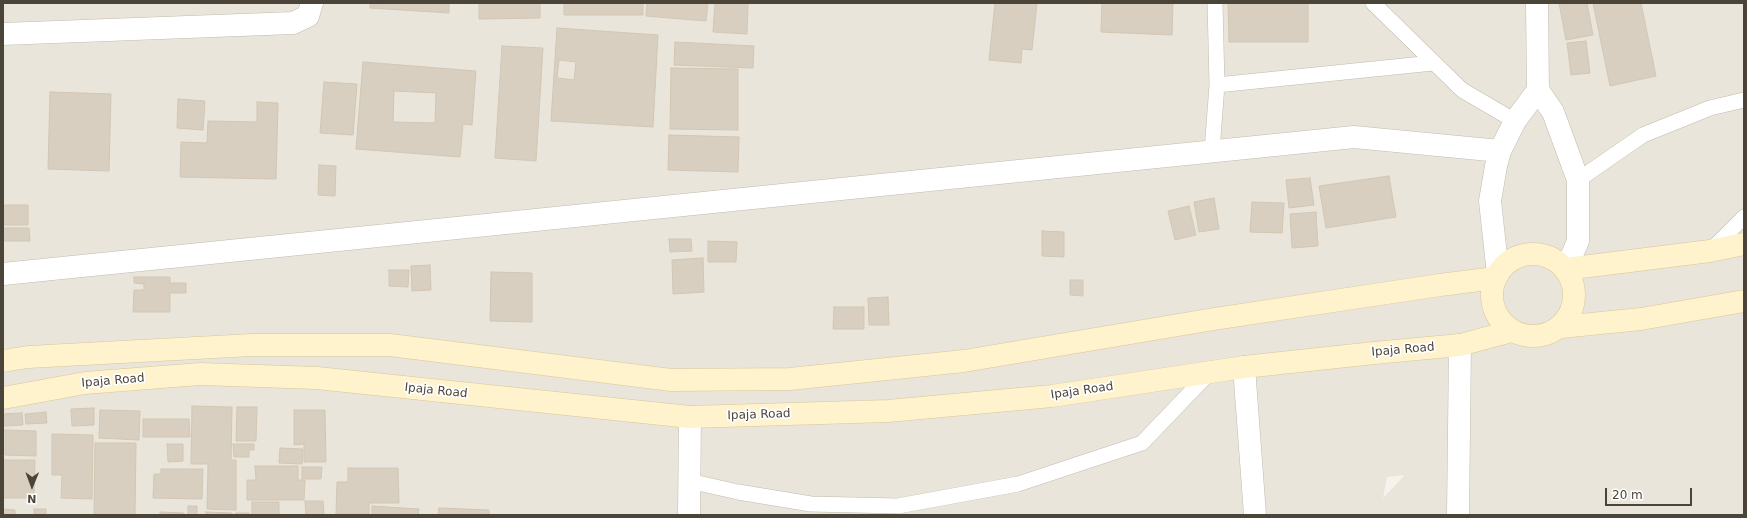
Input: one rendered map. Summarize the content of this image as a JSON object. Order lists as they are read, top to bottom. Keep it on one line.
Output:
{"streets":{"main road":["Ipaja Road"]},"scale_bar":"20 m","north":"bottom"}
